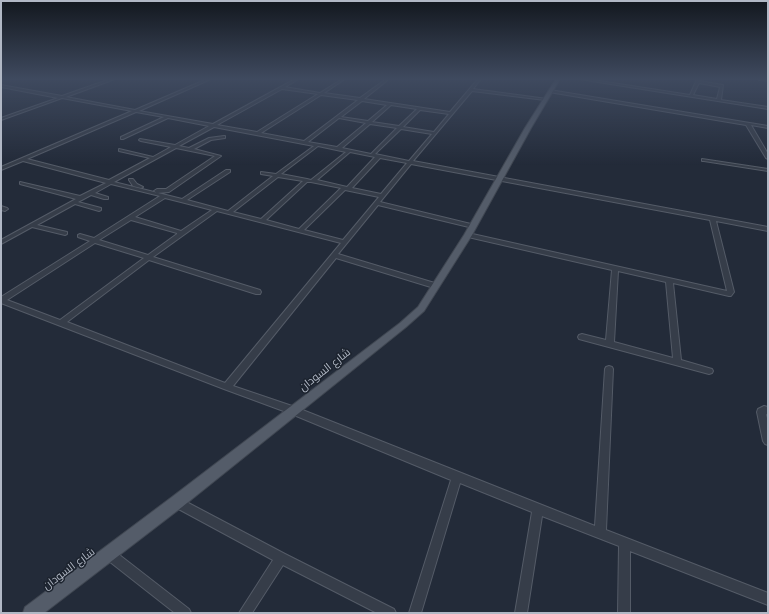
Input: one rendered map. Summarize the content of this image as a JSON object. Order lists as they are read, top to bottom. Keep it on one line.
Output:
{"streets":{"main road":["شارع السودان"]}}
